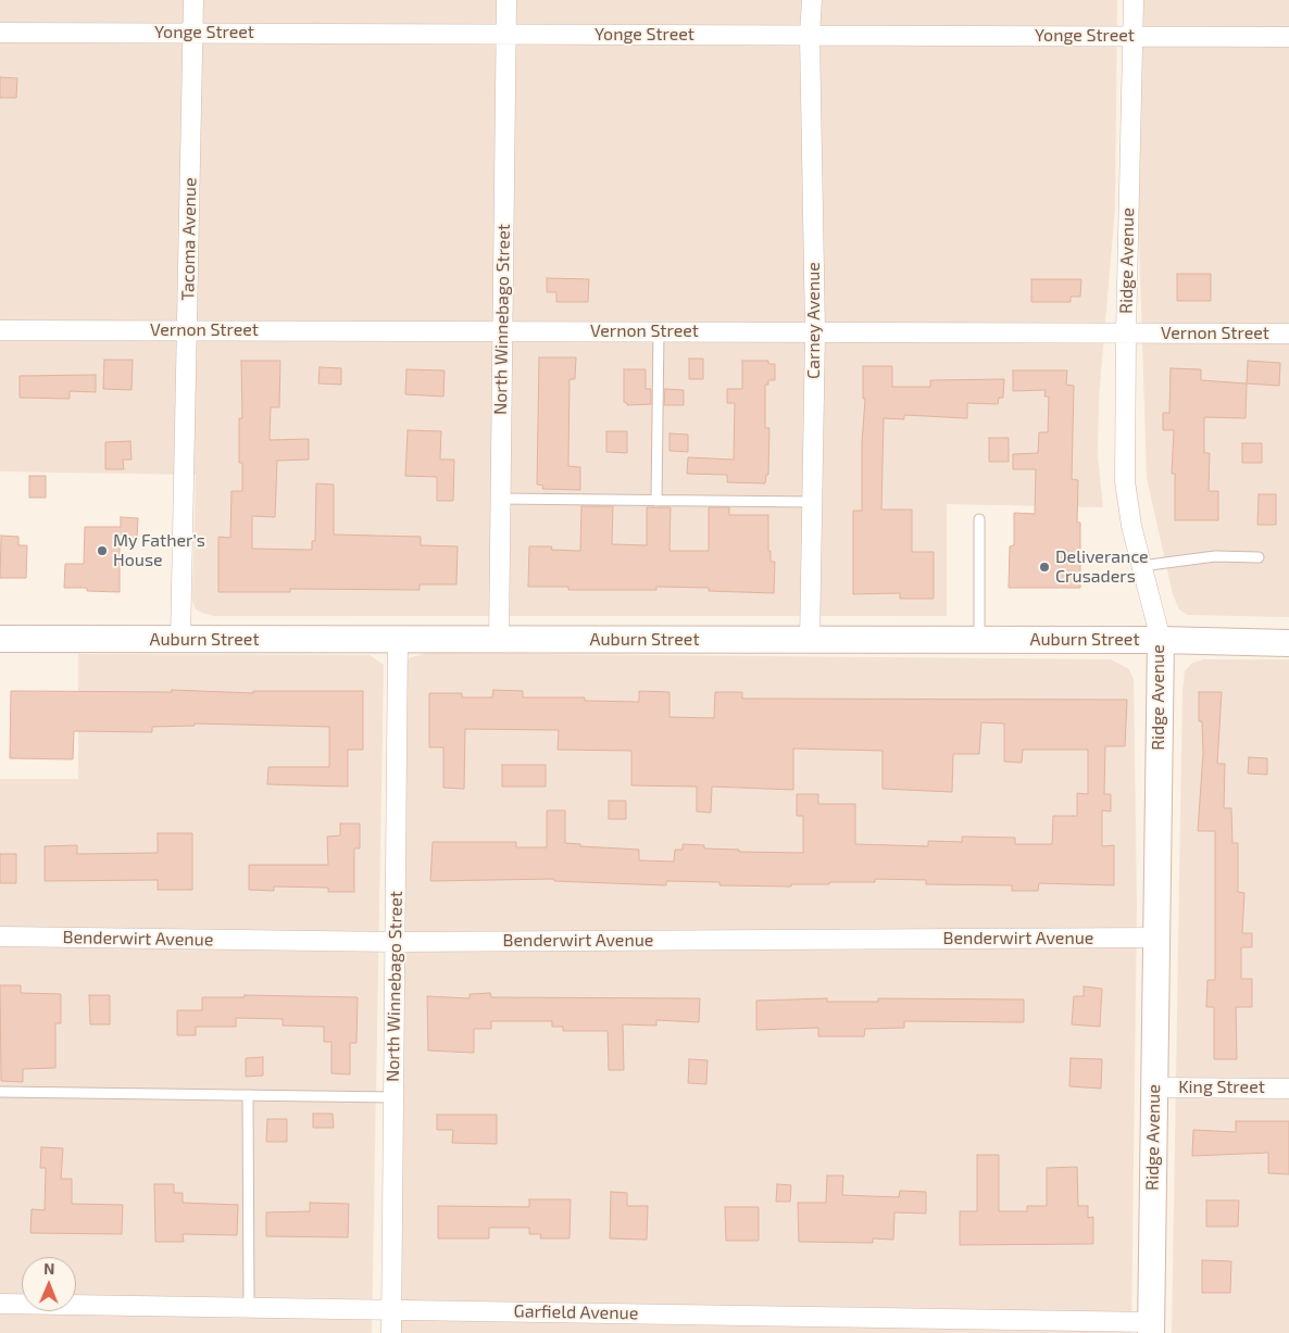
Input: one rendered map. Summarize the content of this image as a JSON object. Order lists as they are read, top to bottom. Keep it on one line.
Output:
{"streets":{"main road":["Ridge Avenue","Auburn Street"],"street":["Yonge Street","Tacoma Avenue","North Winnebago Street","Carney Avenue","Vernon Street","Benderwirt Avenue","King Street","Garfield Avenue"]},"crossings":[["Yonge Street","Tacoma Avenue"],["Yonge Street","Ridge Avenue"],["Yonge Street","North Winnebago Street"],["Yonge Street","Carney Avenue"],["Tacoma Avenue","Vernon Street"],["Tacoma Avenue","Auburn Street"],["Ridge Avenue","Vernon Street"],["Ridge Avenue","Auburn Street"],["Ridge Avenue","Benderwirt Avenue"],["Ridge Avenue","King Street"],["Ridge Avenue","Garfield Avenue"],["North Winnebago Street","Vernon Street"],["North Winnebago Street","Auburn Street"],["North Winnebago Street","Benderwirt Avenue"],["North Winnebago Street","Garfield Avenue"],["Carney Avenue","Vernon Street"],["Carney Avenue","Auburn Street"]],"places":["My Father's House","Deliverance Crusaders"],"north":"top"}
